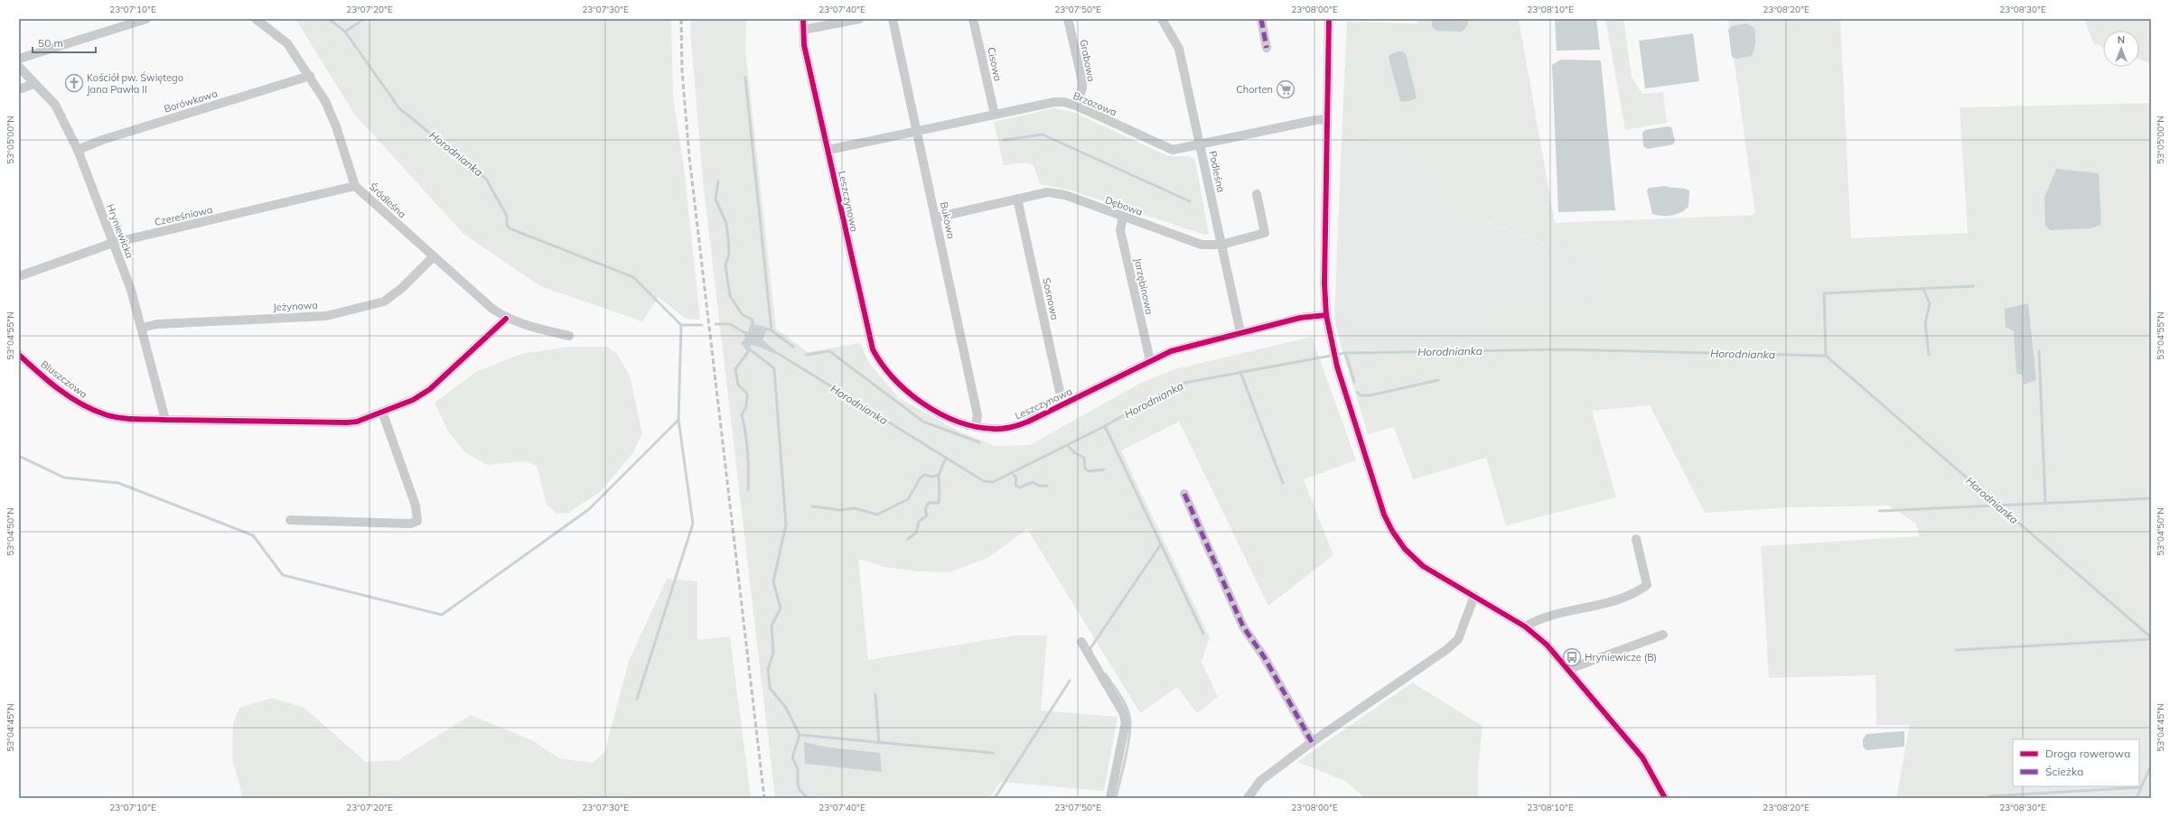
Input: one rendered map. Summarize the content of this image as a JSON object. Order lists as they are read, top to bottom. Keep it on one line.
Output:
{"streets":{"street":["Grabowa","Cisowa","Borówkowa","Brzozowa","Podleśna","Śródleśna","Leszczynowa","Dębowa","Czereśniowa","Bukowa","Hryniewicka","Jarzębinowa","Sosnowa","Jeżynowa","Bluszczowa"]},"crossings":[["Grabowa","Brzozowa"],["Cisowa","Brzozowa"],["Borówkowa","Śródleśna"],["Borówkowa","Hryniewicka"],["Brzozowa","Podleśna"],["Brzozowa","Leszczynowa"],["Brzozowa","Bukowa"],["Podleśna","Leszczynowa"],["Podleśna","Dębowa"],["Śródleśna","Czereśniowa"],["Śródleśna","Jeżynowa"],["Śródleśna","Bluszczowa"],["Leszczynowa","Bukowa"],["Leszczynowa","Jarzębinowa"],["Leszczynowa","Sosnowa"],["Dębowa","Bukowa"],["Dębowa","Jarzębinowa"],["Dębowa","Sosnowa"],["Czereśniowa","Hryniewicka"],["Hryniewicka","Jeżynowa"],["Hryniewicka","Bluszczowa"]],"water":["Horodnianka"],"places":{"church":["Kościół pw. Świętego Jana Pawła II"],"supermarket":["Chorten"],"bus stop":["Hryniewicze (B)"]},"legend":["Droga rowerowa","Ścieżka"],"scale_bar":"50 m","north":"top","coordinates":["23°07'10\"E","23°07'20\"E","23°07'30\"E","23°07'40\"E","23°07'50\"E","23°08'00\"E","23°08'10\"E","23°08'20\"E","23°08'30\"E","53°05'00\"N","53°04'55\"N","53°04'50\"N","53°04'45\"N"]}
